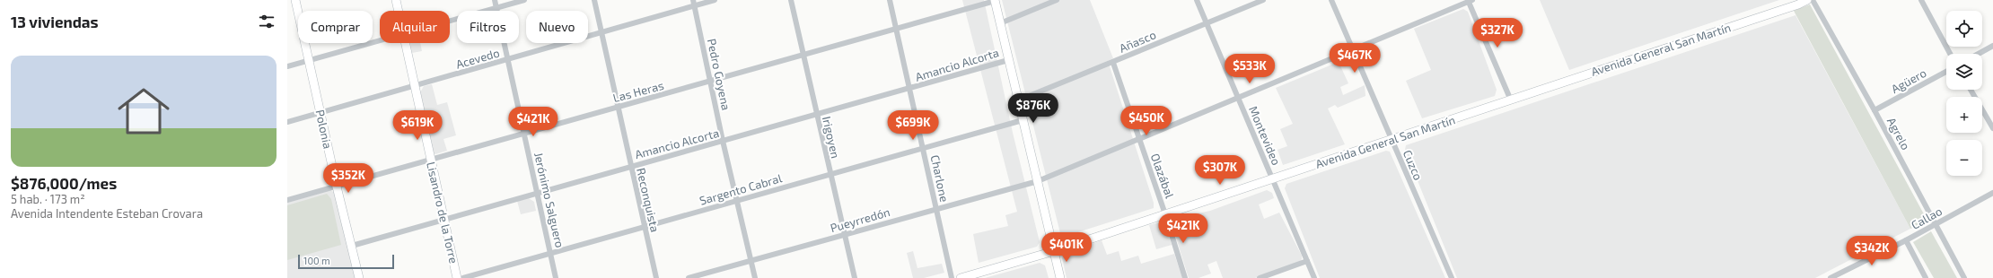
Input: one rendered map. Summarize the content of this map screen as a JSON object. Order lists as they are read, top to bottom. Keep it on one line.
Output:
{"streets":{"street":["Añasco","Avenida General San Martín","Acevedo","Amancio Alcorta","Pedro Goyena","Agüero","Las Heras","Polonia","Agrelo","Montevideo","Irigoyen","Cuzco","Olazábal","Charlone","Sargento Cabral","Jerónimo Salguero","Reconquista","Lisandro de la Torre","Callao","Pueyrredón"]},"crossings":[["Añasco","Montevideo"],["Añasco","Olazábal"],["Avenida General San Martín","Montevideo"],["Avenida General San Martín","Cuzco"],["Avenida General San Martín","Olazábal"],["Acevedo","Pedro Goyena"],["Acevedo","Polonia"],["Acevedo","Jerónimo Salguero"],["Acevedo","Reconquista"],["Acevedo","Lisandro de la Torre"],["Amancio Alcorta","Pedro Goyena"],["Amancio Alcorta","Polonia"],["Amancio Alcorta","Irigoyen"],["Amancio Alcorta","Charlone"],["Amancio Alcorta","Jerónimo Salguero"],["Amancio Alcorta","Reconquista"],["Amancio Alcorta","Lisandro de la Torre"],["Pedro Goyena","Las Heras"],["Pedro Goyena","Sargento Cabral"],["Pedro Goyena","Pueyrredón"],["Agüero","Agrelo"],["Las Heras","Polonia"],["Las Heras","Irigoyen"],["Las Heras","Charlone"],["Las Heras","Jerónimo Salguero"],["Las Heras","Reconquista"],["Las Heras","Lisandro de la Torre"],["Agrelo","Callao"],["Montevideo","Pueyrredón"],["Irigoyen","Sargento Cabral"],["Irigoyen","Pueyrredón"],["Cuzco","Pueyrredón"],["Olazábal","Pueyrredón"],["Charlone","Sargento Cabral"],["Charlone","Pueyrredón"],["Sargento Cabral","Jerónimo Salguero"],["Sargento Cabral","Reconquista"]],"scale_bar":"100 m","page":{"heading":"13 viviendas","map_buttons":["+","−"],"chip":["Comprar","Alquilar","Filtros","Nuevo"],"price":["$327K","$467K","$533K","$876K","$450K","$421K","$619K","$699K","$307K","$352K","$421K","$401K","$342K"],"list":[{"name":"$876,000/mes","note":"5 hab. · 173 m² · Avenida Intendente Esteban Crovara"}],"scale":"100 m"}}
